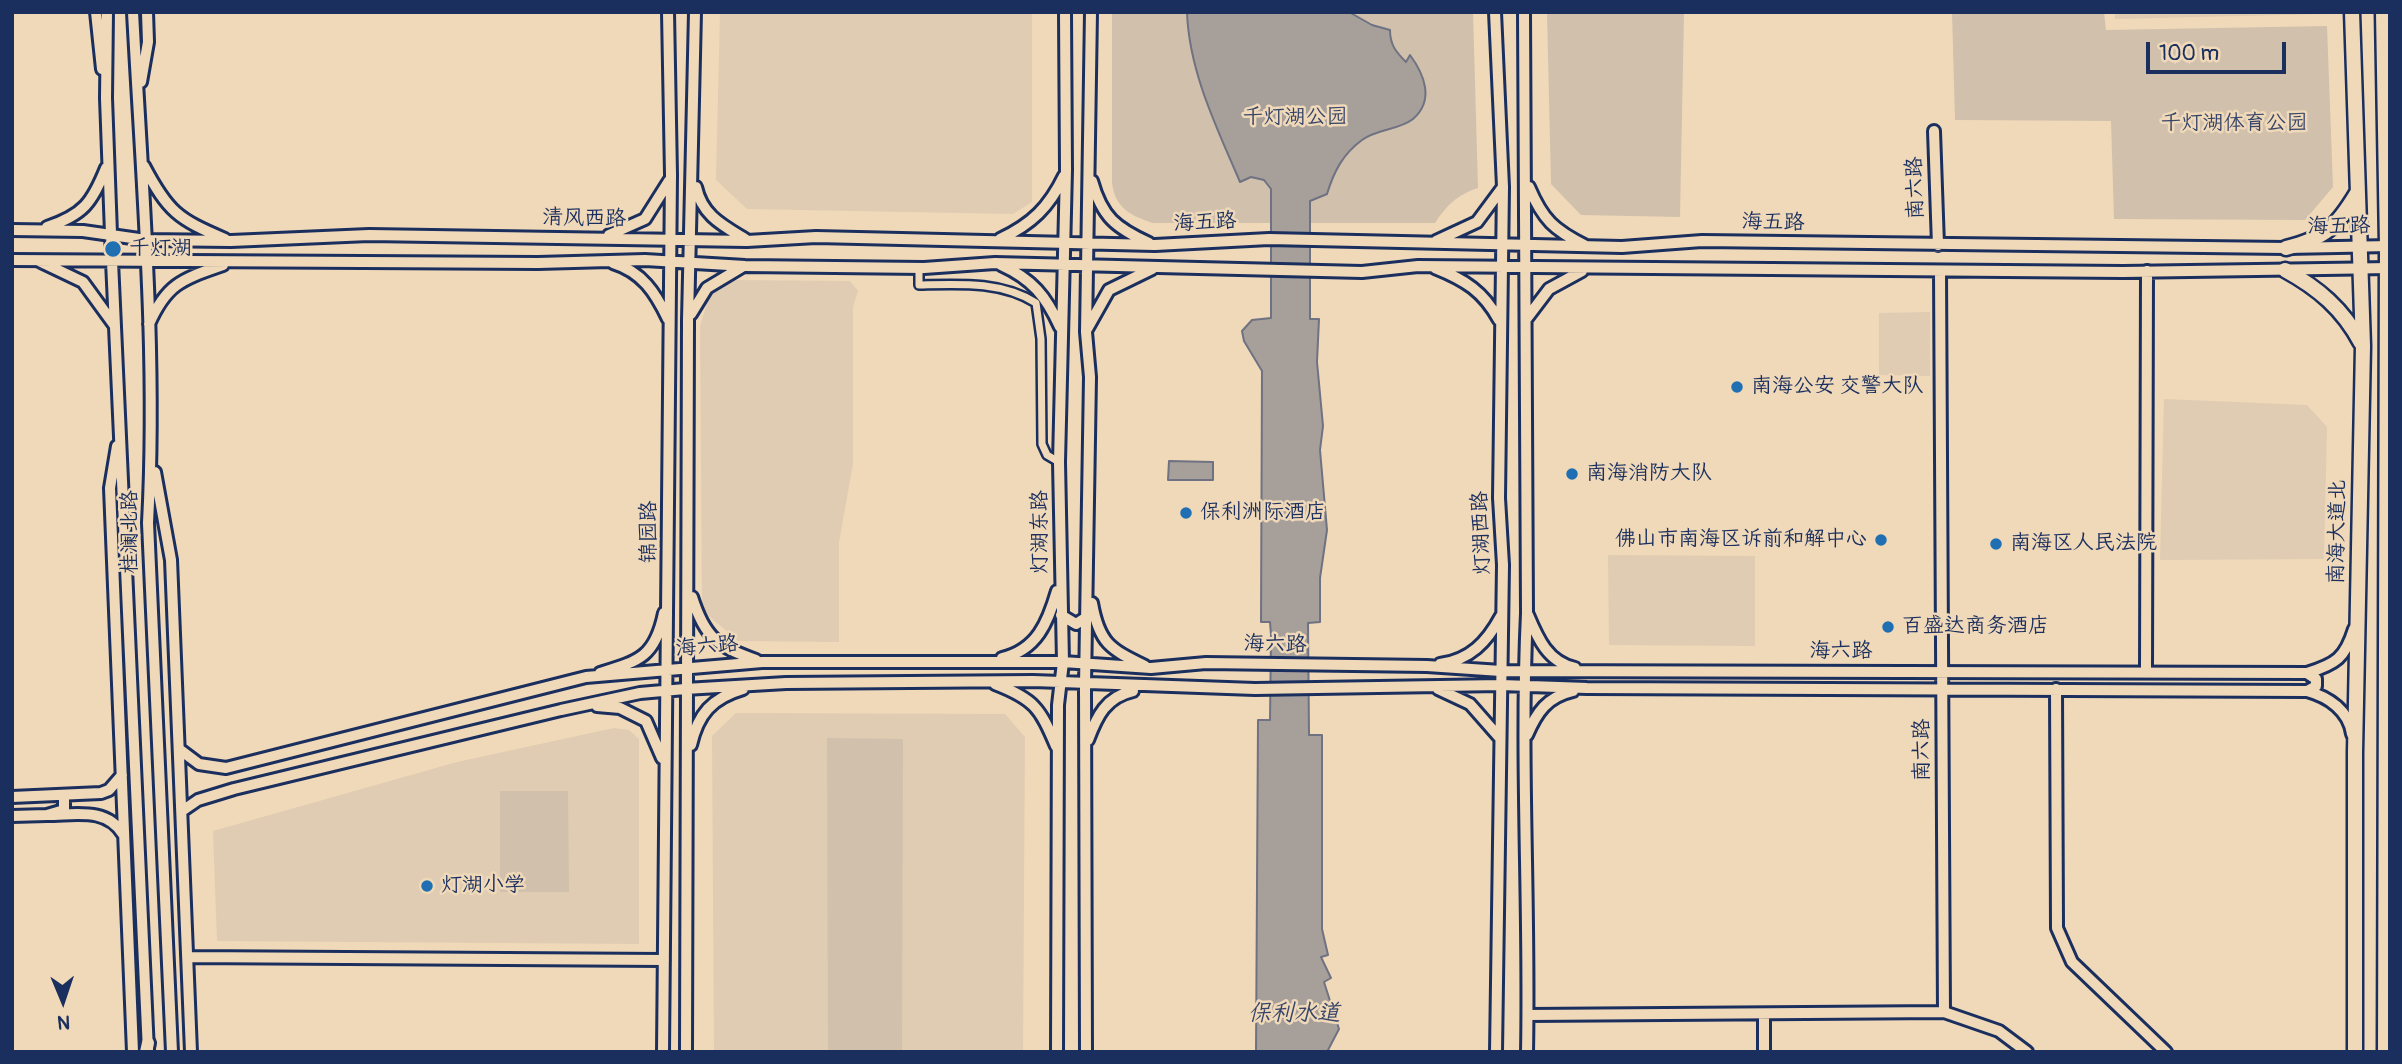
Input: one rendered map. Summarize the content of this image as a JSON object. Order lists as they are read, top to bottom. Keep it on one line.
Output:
{"streets":{"highway":["南海大道北"],"main road":["南六路","清风西路","海五路","桂澜北路","锦园路","灯湖东路","灯湖西路","海六路"]},"crossings":[["南六路","清风西路"],["南六路","海五路"],["南六路","海六路"],["清风西路","海五路"],["清风西路","桂澜北路"],["清风西路","锦园路"],["清风西路","灯湖东路"],["清风西路","南海大道北"],["清风西路","灯湖西路"],["海五路","南海大道北"],["海五路","灯湖西路"],["锦园路","海六路"],["灯湖东路","海六路"],["南海大道北","海六路"],["灯湖西路","海六路"]],"water":["保利水道"],"parks":["千灯湖公园","千灯湖体育公园"],"places":["千灯湖","南海公安 交警大队","南海消防大队","保利洲际酒店","佛山市南海区诉前和解中心","南海区人民法院","百盛达商务酒店","灯湖小学"],"scale_bar":"100 m","north":"bottom"}
